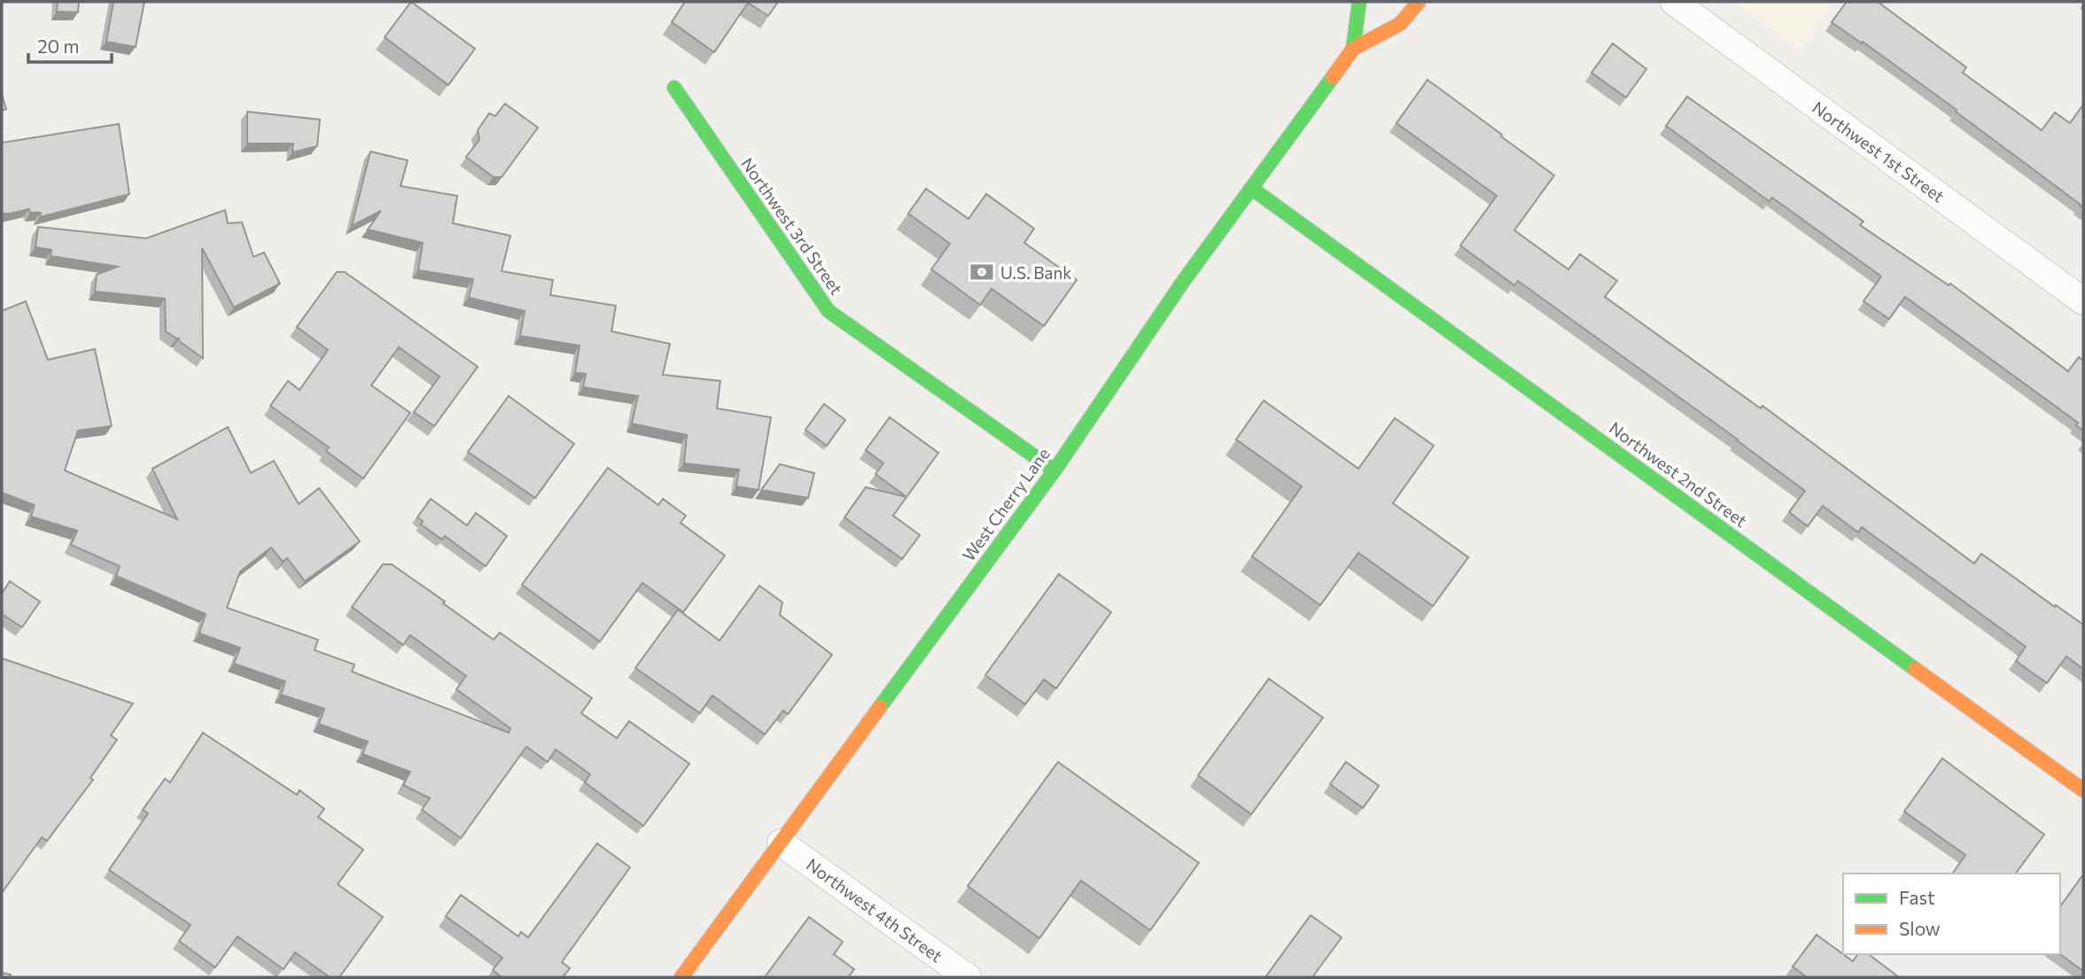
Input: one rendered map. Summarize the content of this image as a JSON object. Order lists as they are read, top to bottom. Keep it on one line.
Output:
{"streets":{"street":["Northwest 1st Street","Northwest 3rd Street","Northwest 2nd Street","West Cherry Lane","Northwest 4th Street"]},"crossings":[["Northwest 3rd Street","West Cherry Lane"],["Northwest 2nd Street","West Cherry Lane"],["West Cherry Lane","Northwest 4th Street"]],"places":{"bank":["U.S. Bank"]},"legend":["Fast","Slow"],"scale_bar":"20 m"}
